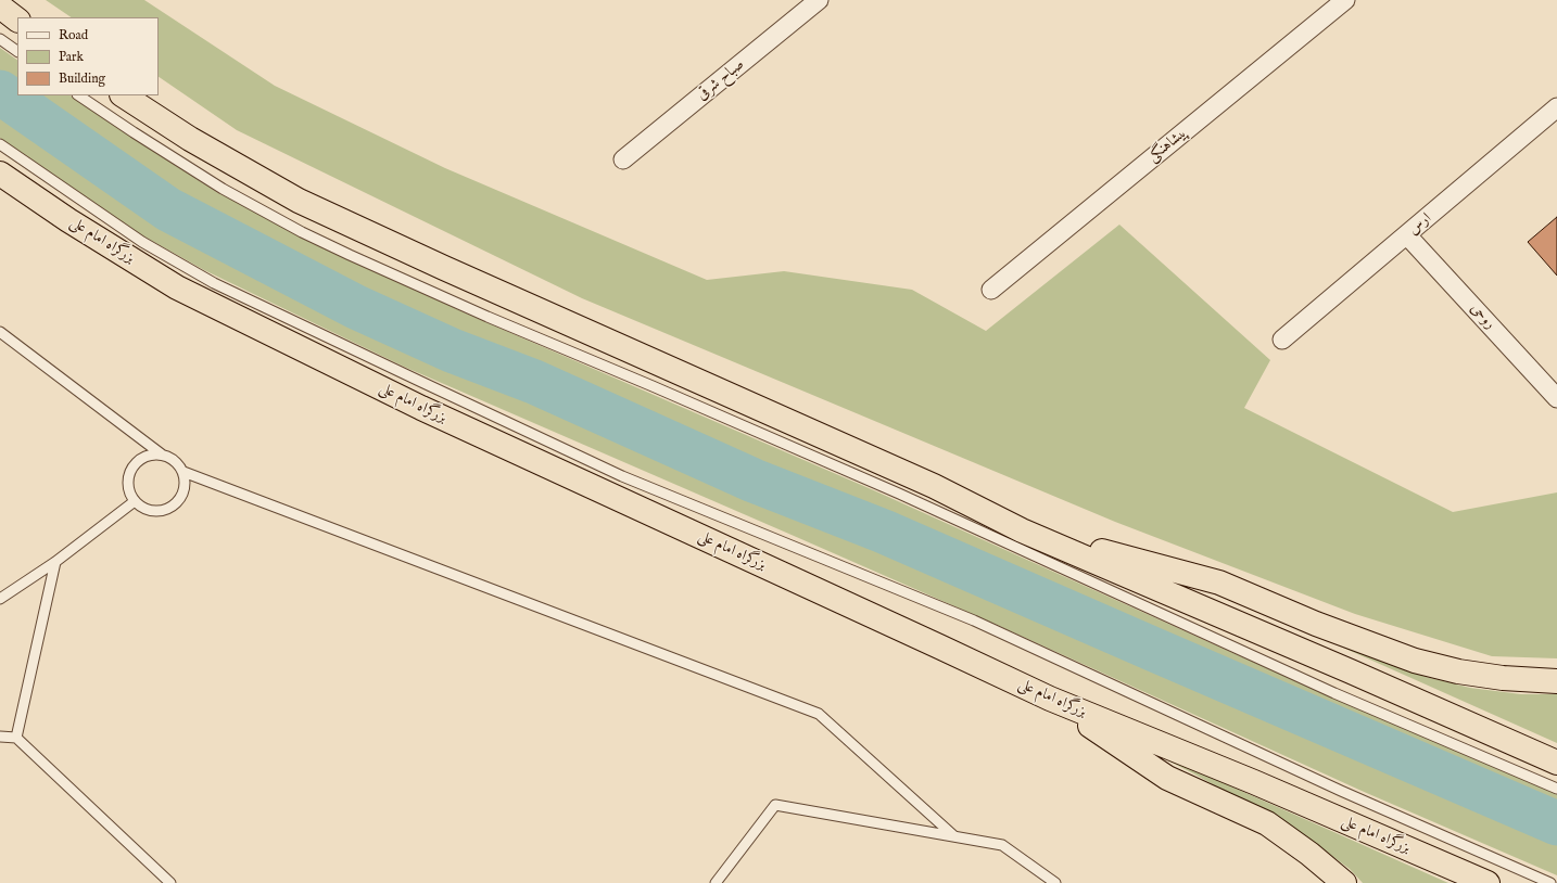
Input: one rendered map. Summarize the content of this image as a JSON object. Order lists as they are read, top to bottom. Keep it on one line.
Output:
{"streets":{"highway":["بزرگراه امام علی"],"street":["صباح شرقی","پیشاهنگی","ارس","روحی"]},"crossings":[["ارس","روحی"]],"legend":["Road","Park","Building"]}
